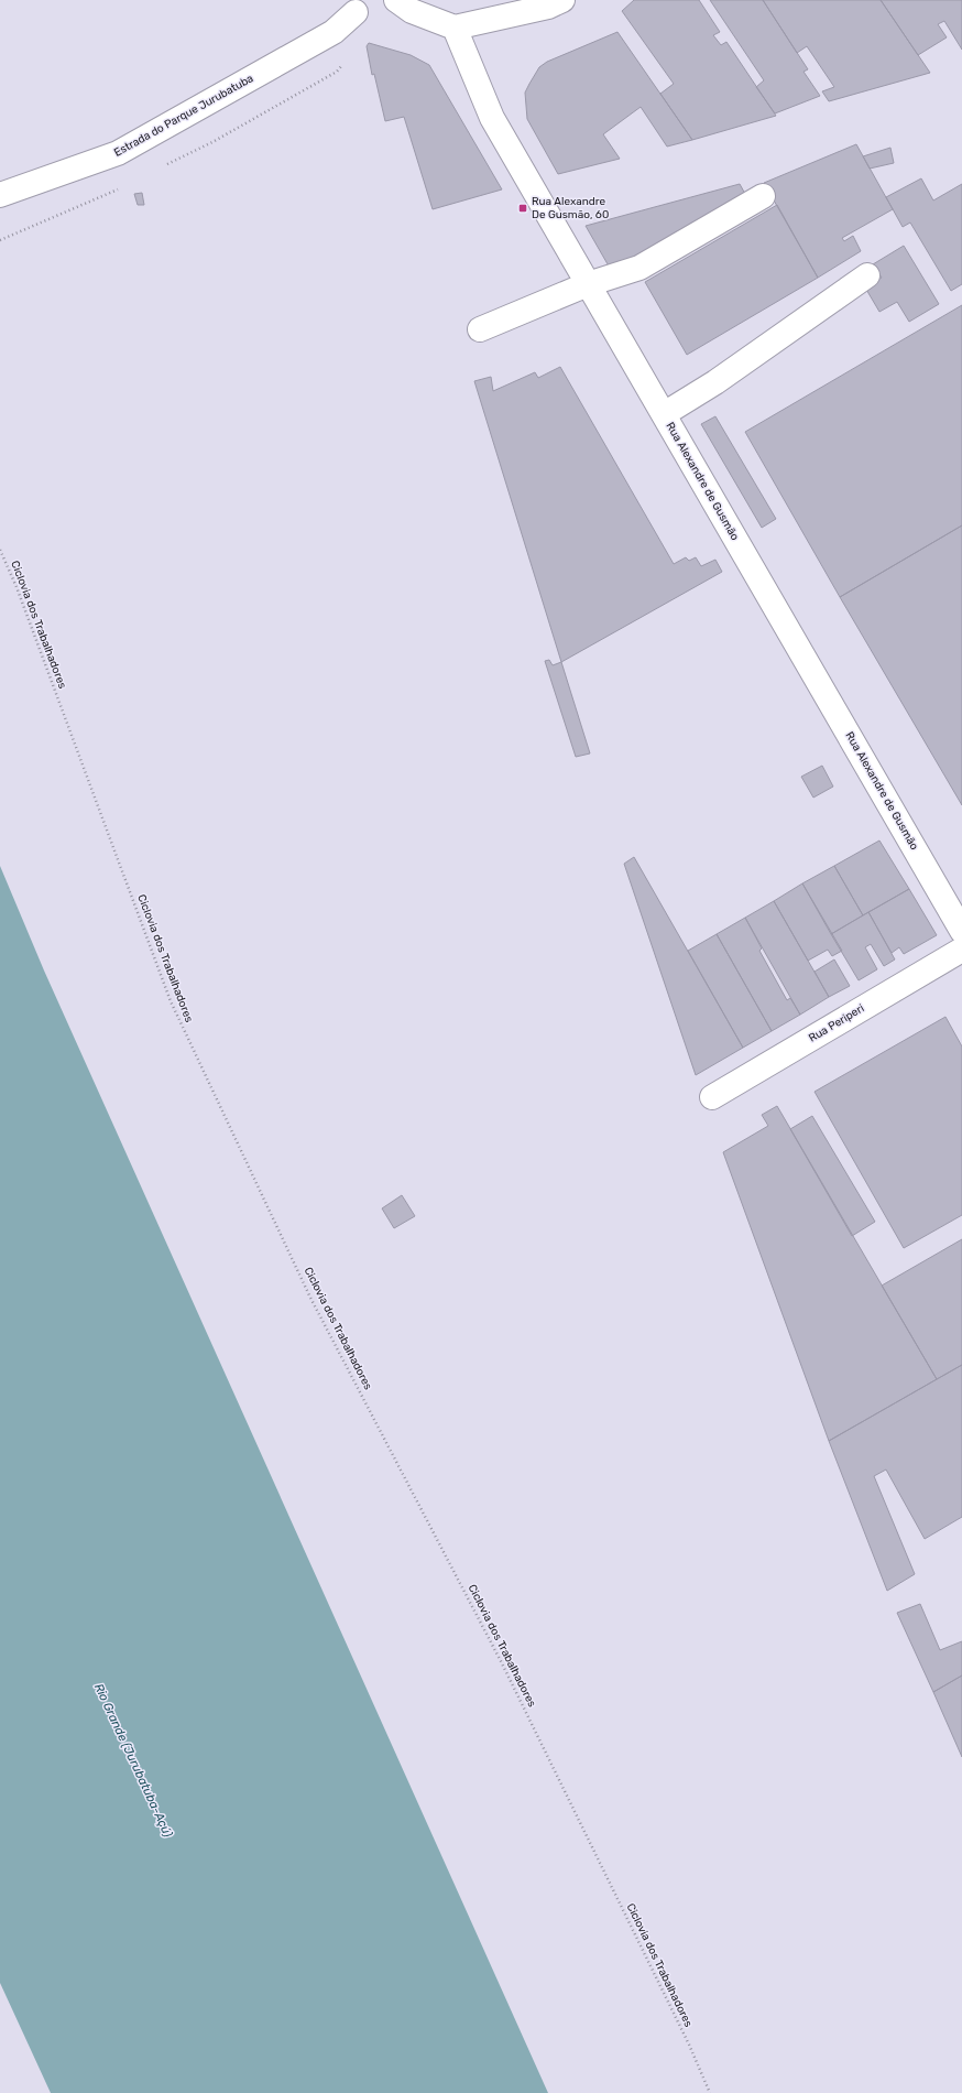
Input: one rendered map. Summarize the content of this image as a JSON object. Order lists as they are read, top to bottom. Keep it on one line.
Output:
{"streets":{"street":["Estrada do Parque Jurubatuba","Rua Alexandre de Gusmão","Rua Periperi"],"path":["Ciclovia dos Trabalhadores"]},"water":["Rio Grande (Jurubatuba-Açú)"],"places":{"transit":["Rua Alexandre De Gusmão, 60"]}}
